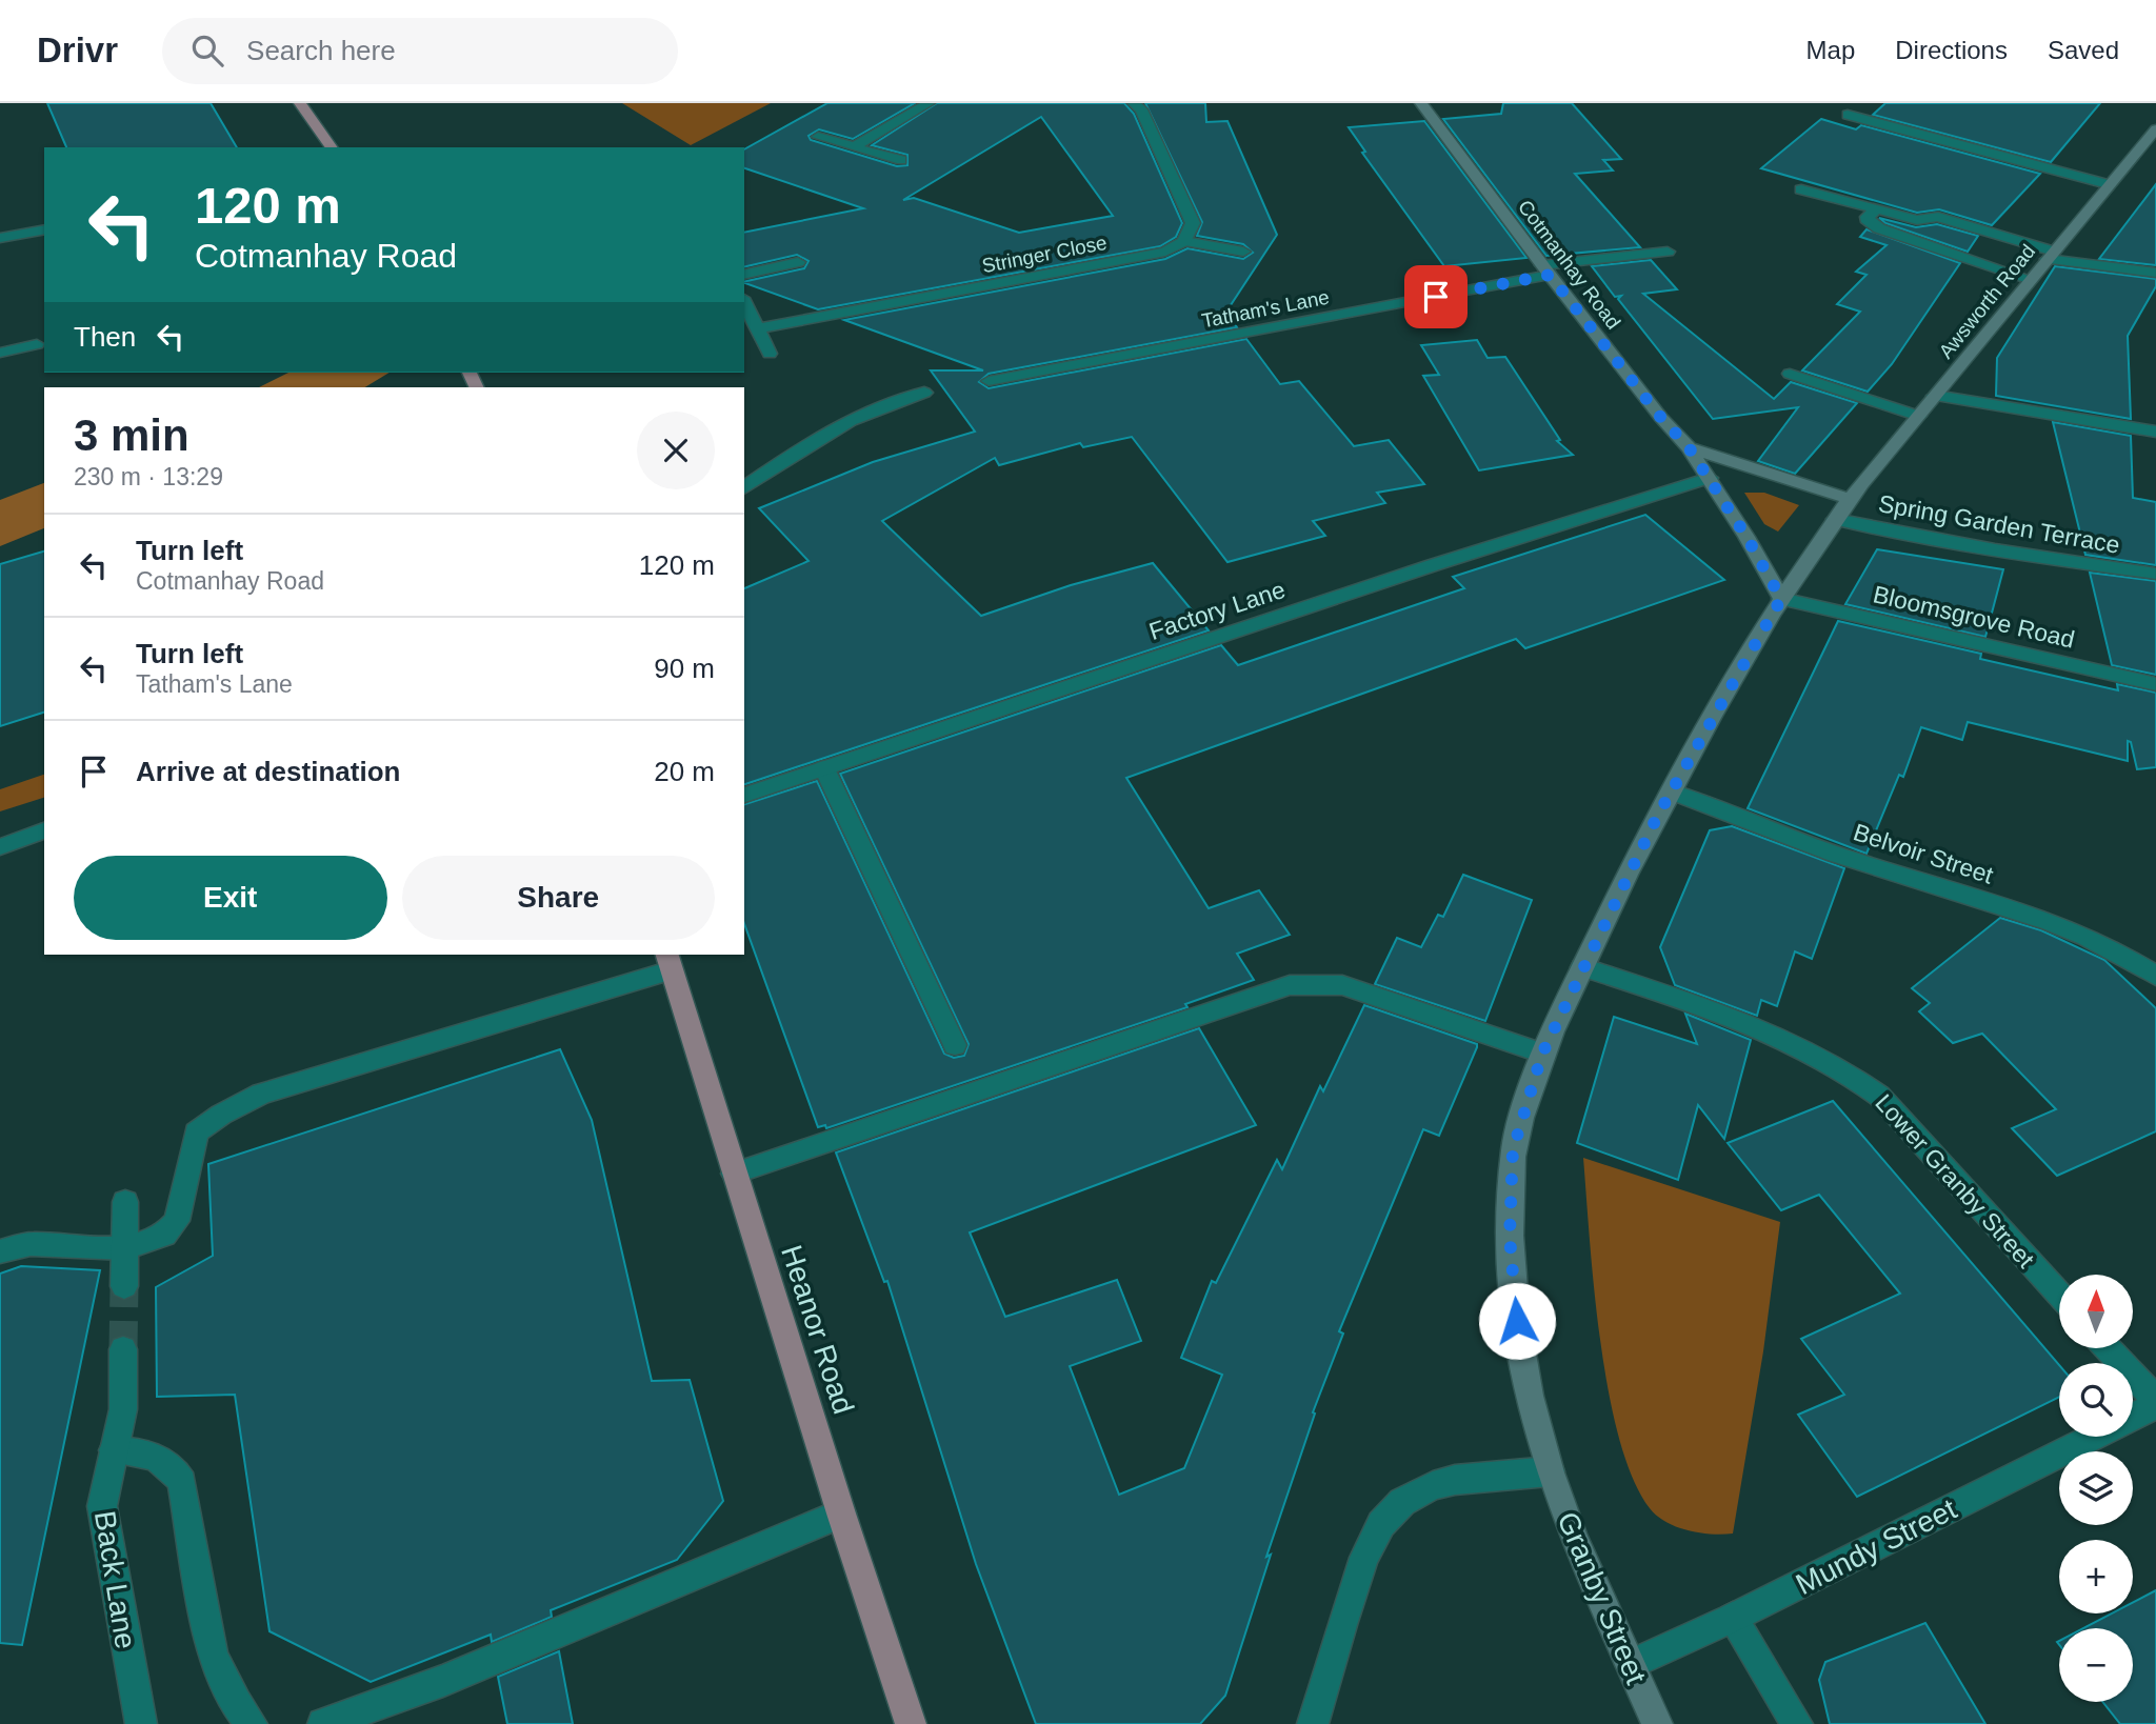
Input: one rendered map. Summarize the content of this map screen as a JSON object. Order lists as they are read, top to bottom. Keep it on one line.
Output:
{"streets":{"main road":["Heanor Road"],"street":["Stringer Close","Cotmanhay Road","Awsworth Road","Tatham's Lane","Spring Garden Terrace","Factory Lane","Bloomsgrove Road","Belvoir Street","Lower Granby Street","Mundy Street","Back Lane","Granby Street"]},"crossings":[["Cotmanhay Road","Awsworth Road"],["Cotmanhay Road","Tatham's Lane"],["Cotmanhay Road","Factory Lane"],["Cotmanhay Road","Bloomsgrove Road"],["Cotmanhay Road","Granby Street"],["Awsworth Road","Granby Street"],["Spring Garden Terrace","Granby Street"],["Bloomsgrove Road","Granby Street"],["Belvoir Street","Granby Street"],["Lower Granby Street","Granby Street"],["Mundy Street","Granby Street"]],"north":"top","page":{"header":"Drivr","search":"Search here","nav":["Map","Directions","Saved"],"turn":["120 m","Cotmanhay Road"],"then":"Then","heading":["3 min","230 m · 13:29"],"list":[{"name":"Turn left","note":"Cotmanhay Road","value":"120 m"},{"name":"Turn left","note":"Tatham's Lane","value":"90 m"},{"name":"Arrive at destination","value":"20 m"}],"buttons":["Exit","Share"],"map_buttons":["+","−"]}}
